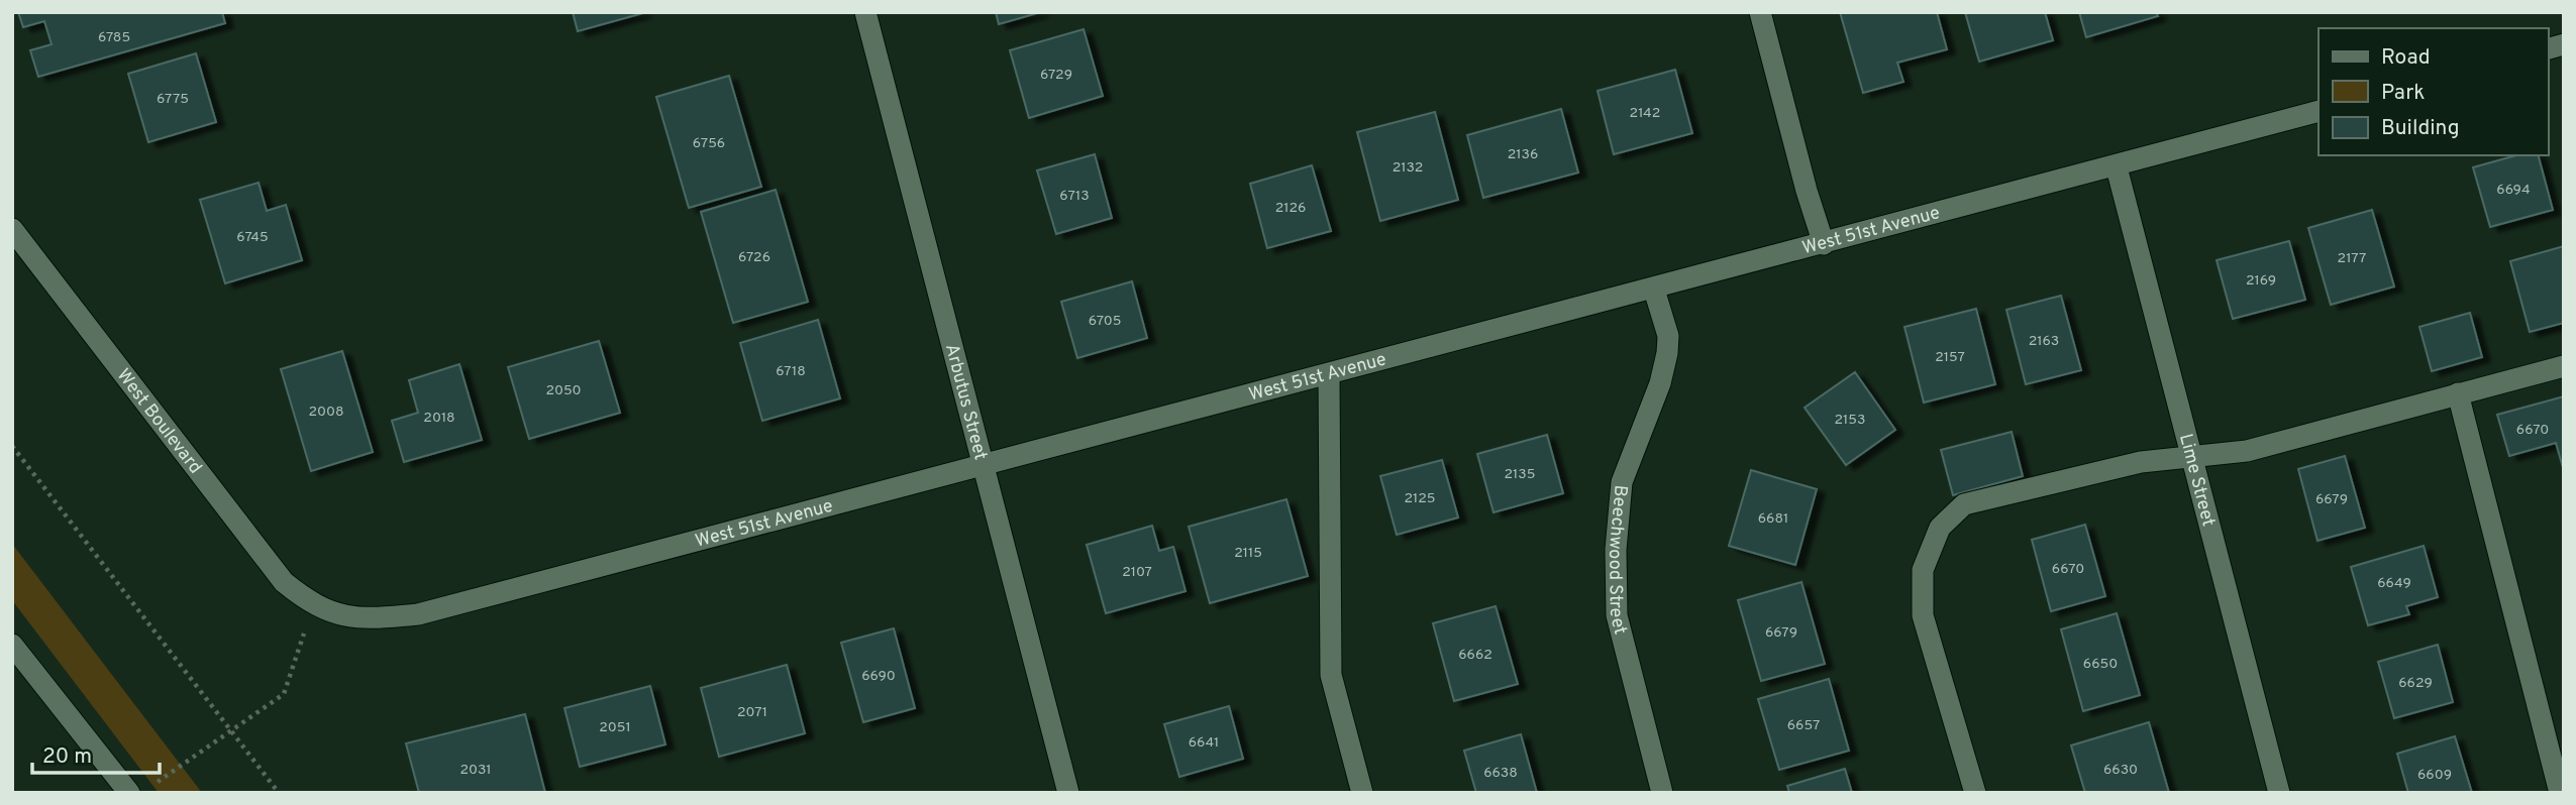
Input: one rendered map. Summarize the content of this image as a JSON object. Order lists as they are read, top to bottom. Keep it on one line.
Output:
{"streets":{"street":["West 51st Avenue","Arbutus Street","West Boulevard","Lime Street","Beechwood Street"]},"crossings":[["West 51st Avenue","Arbutus Street"],["West 51st Avenue","West Boulevard"],["West 51st Avenue","Lime Street"],["West 51st Avenue","Beechwood Street"]],"house_numbers":["6785","6729","6775","2142","6756","2136","2132","6694","6713","2126","6745","6726","2177","2169","6705","2163","2157","6718","2050","2008","2018","2153","6670","2135","2125","6679","6681","2115","6670","2107","6649","6679","6662","6650","6690","6629","2071","6657","2051","6641","2031","6630","6638","6609"],"legend":["Road","Park","Building"],"scale_bar":"20 m"}
